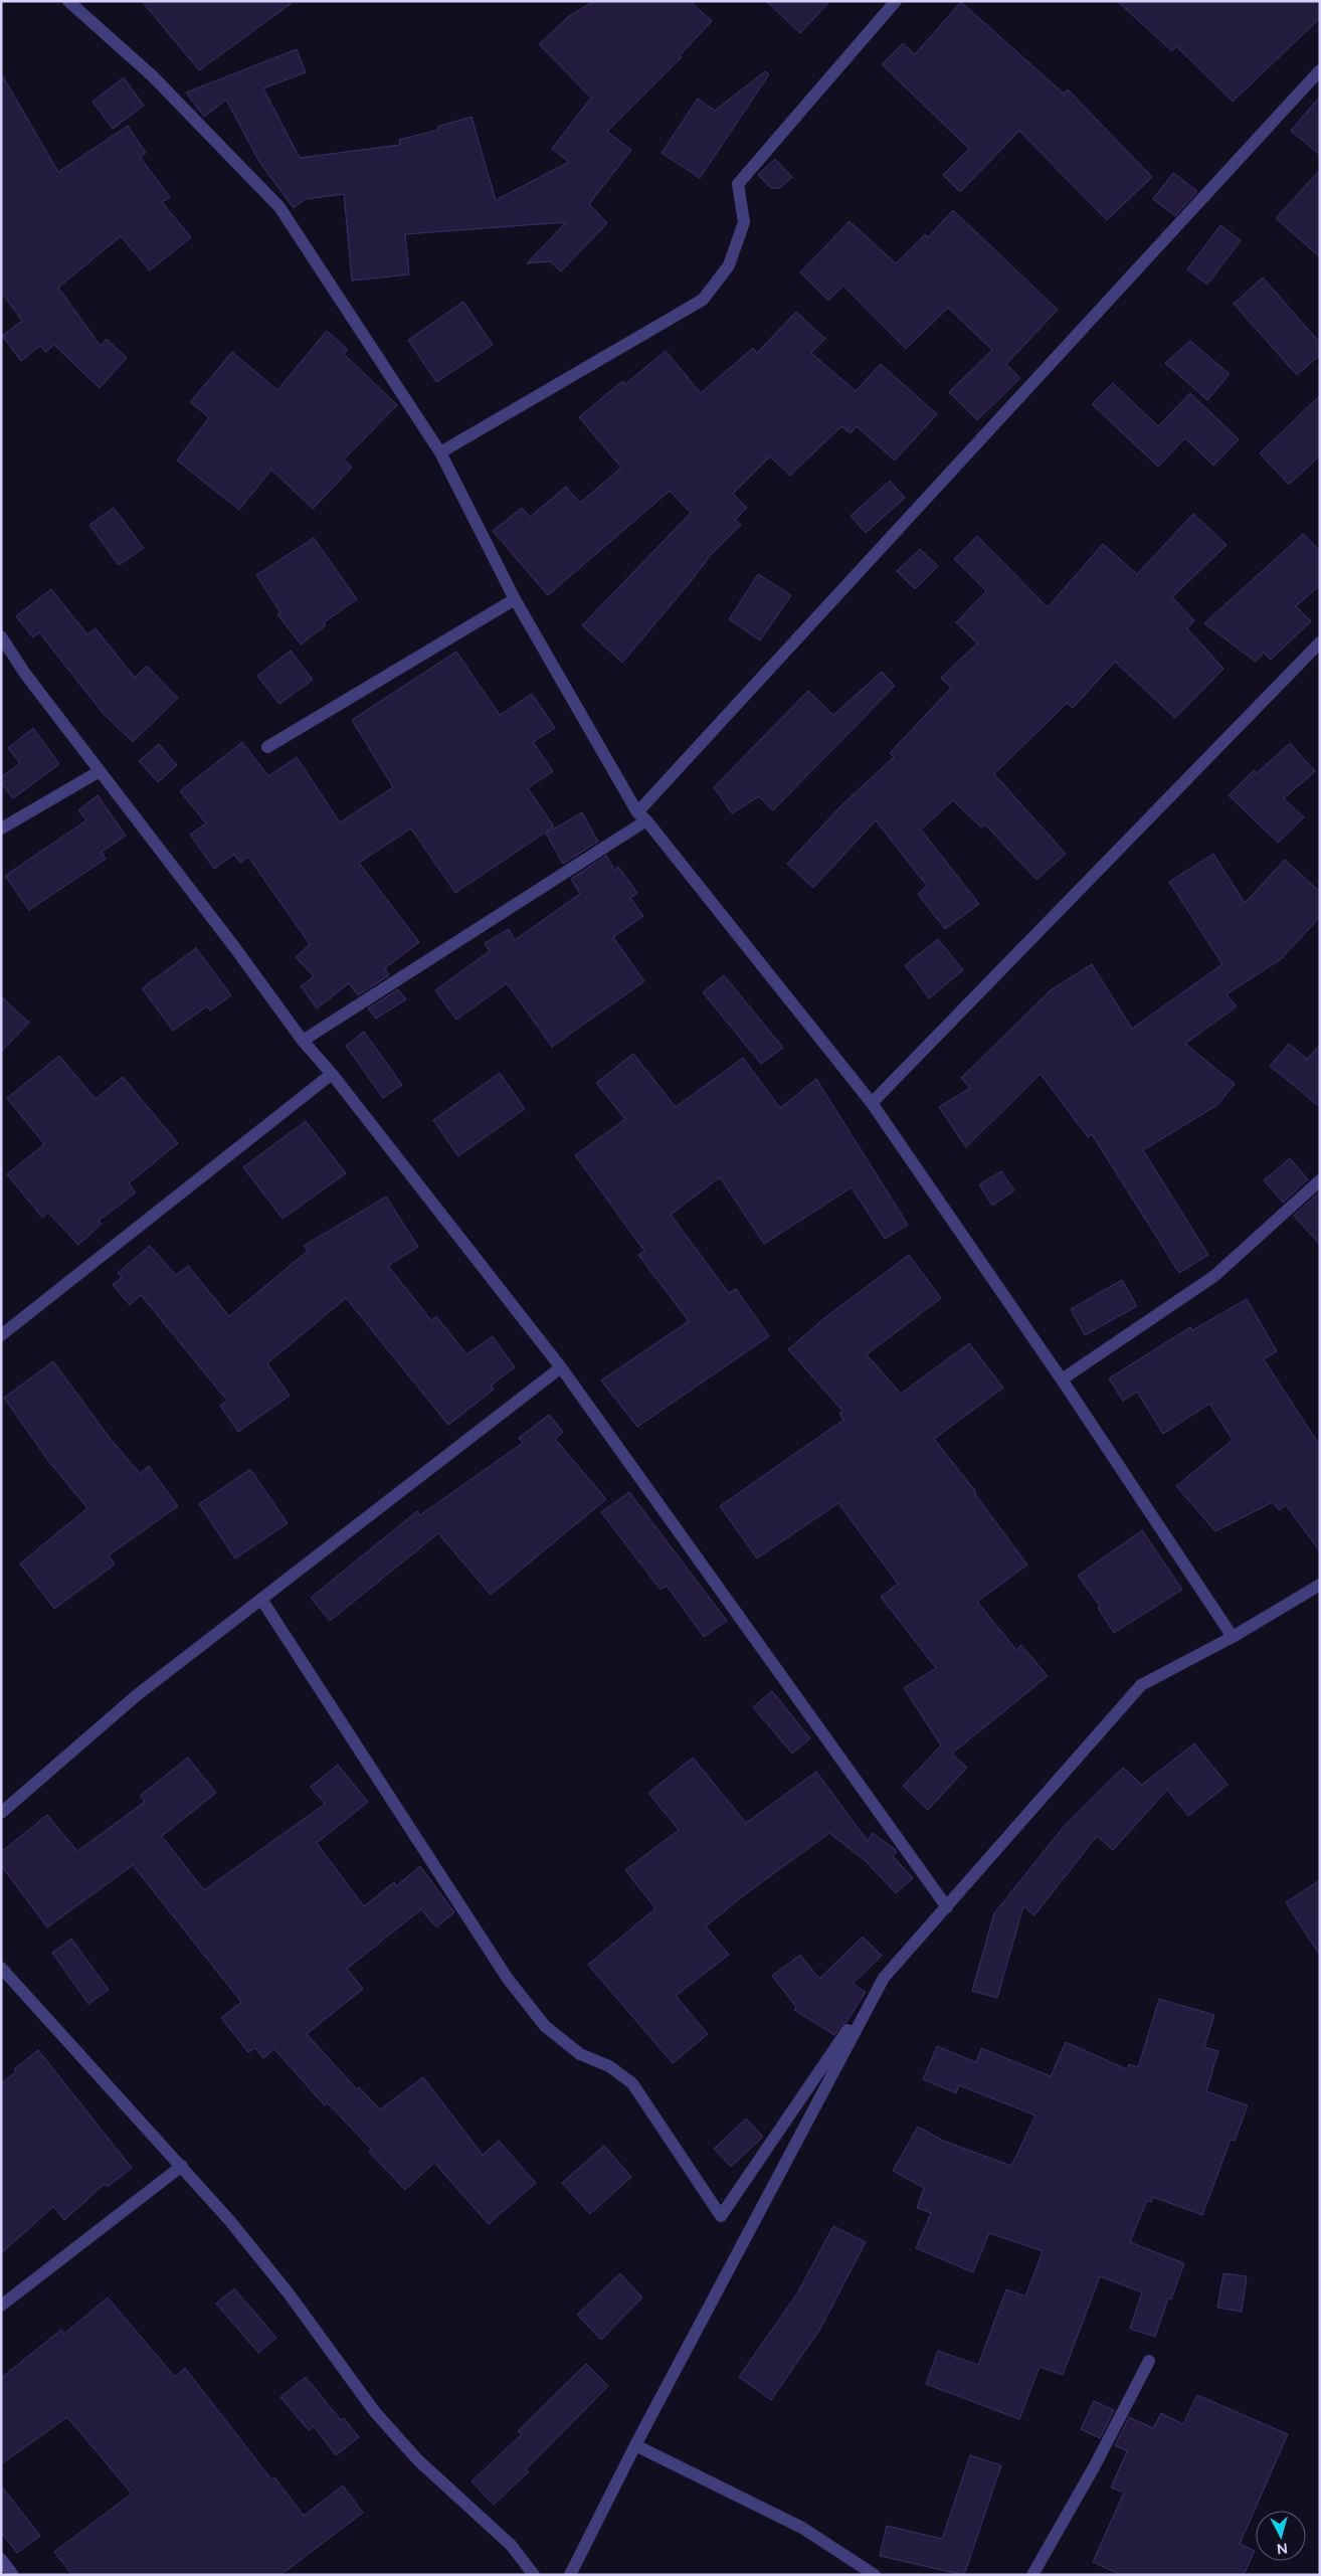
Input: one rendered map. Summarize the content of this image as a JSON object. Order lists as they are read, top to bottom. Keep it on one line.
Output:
{"north":"bottom"}
